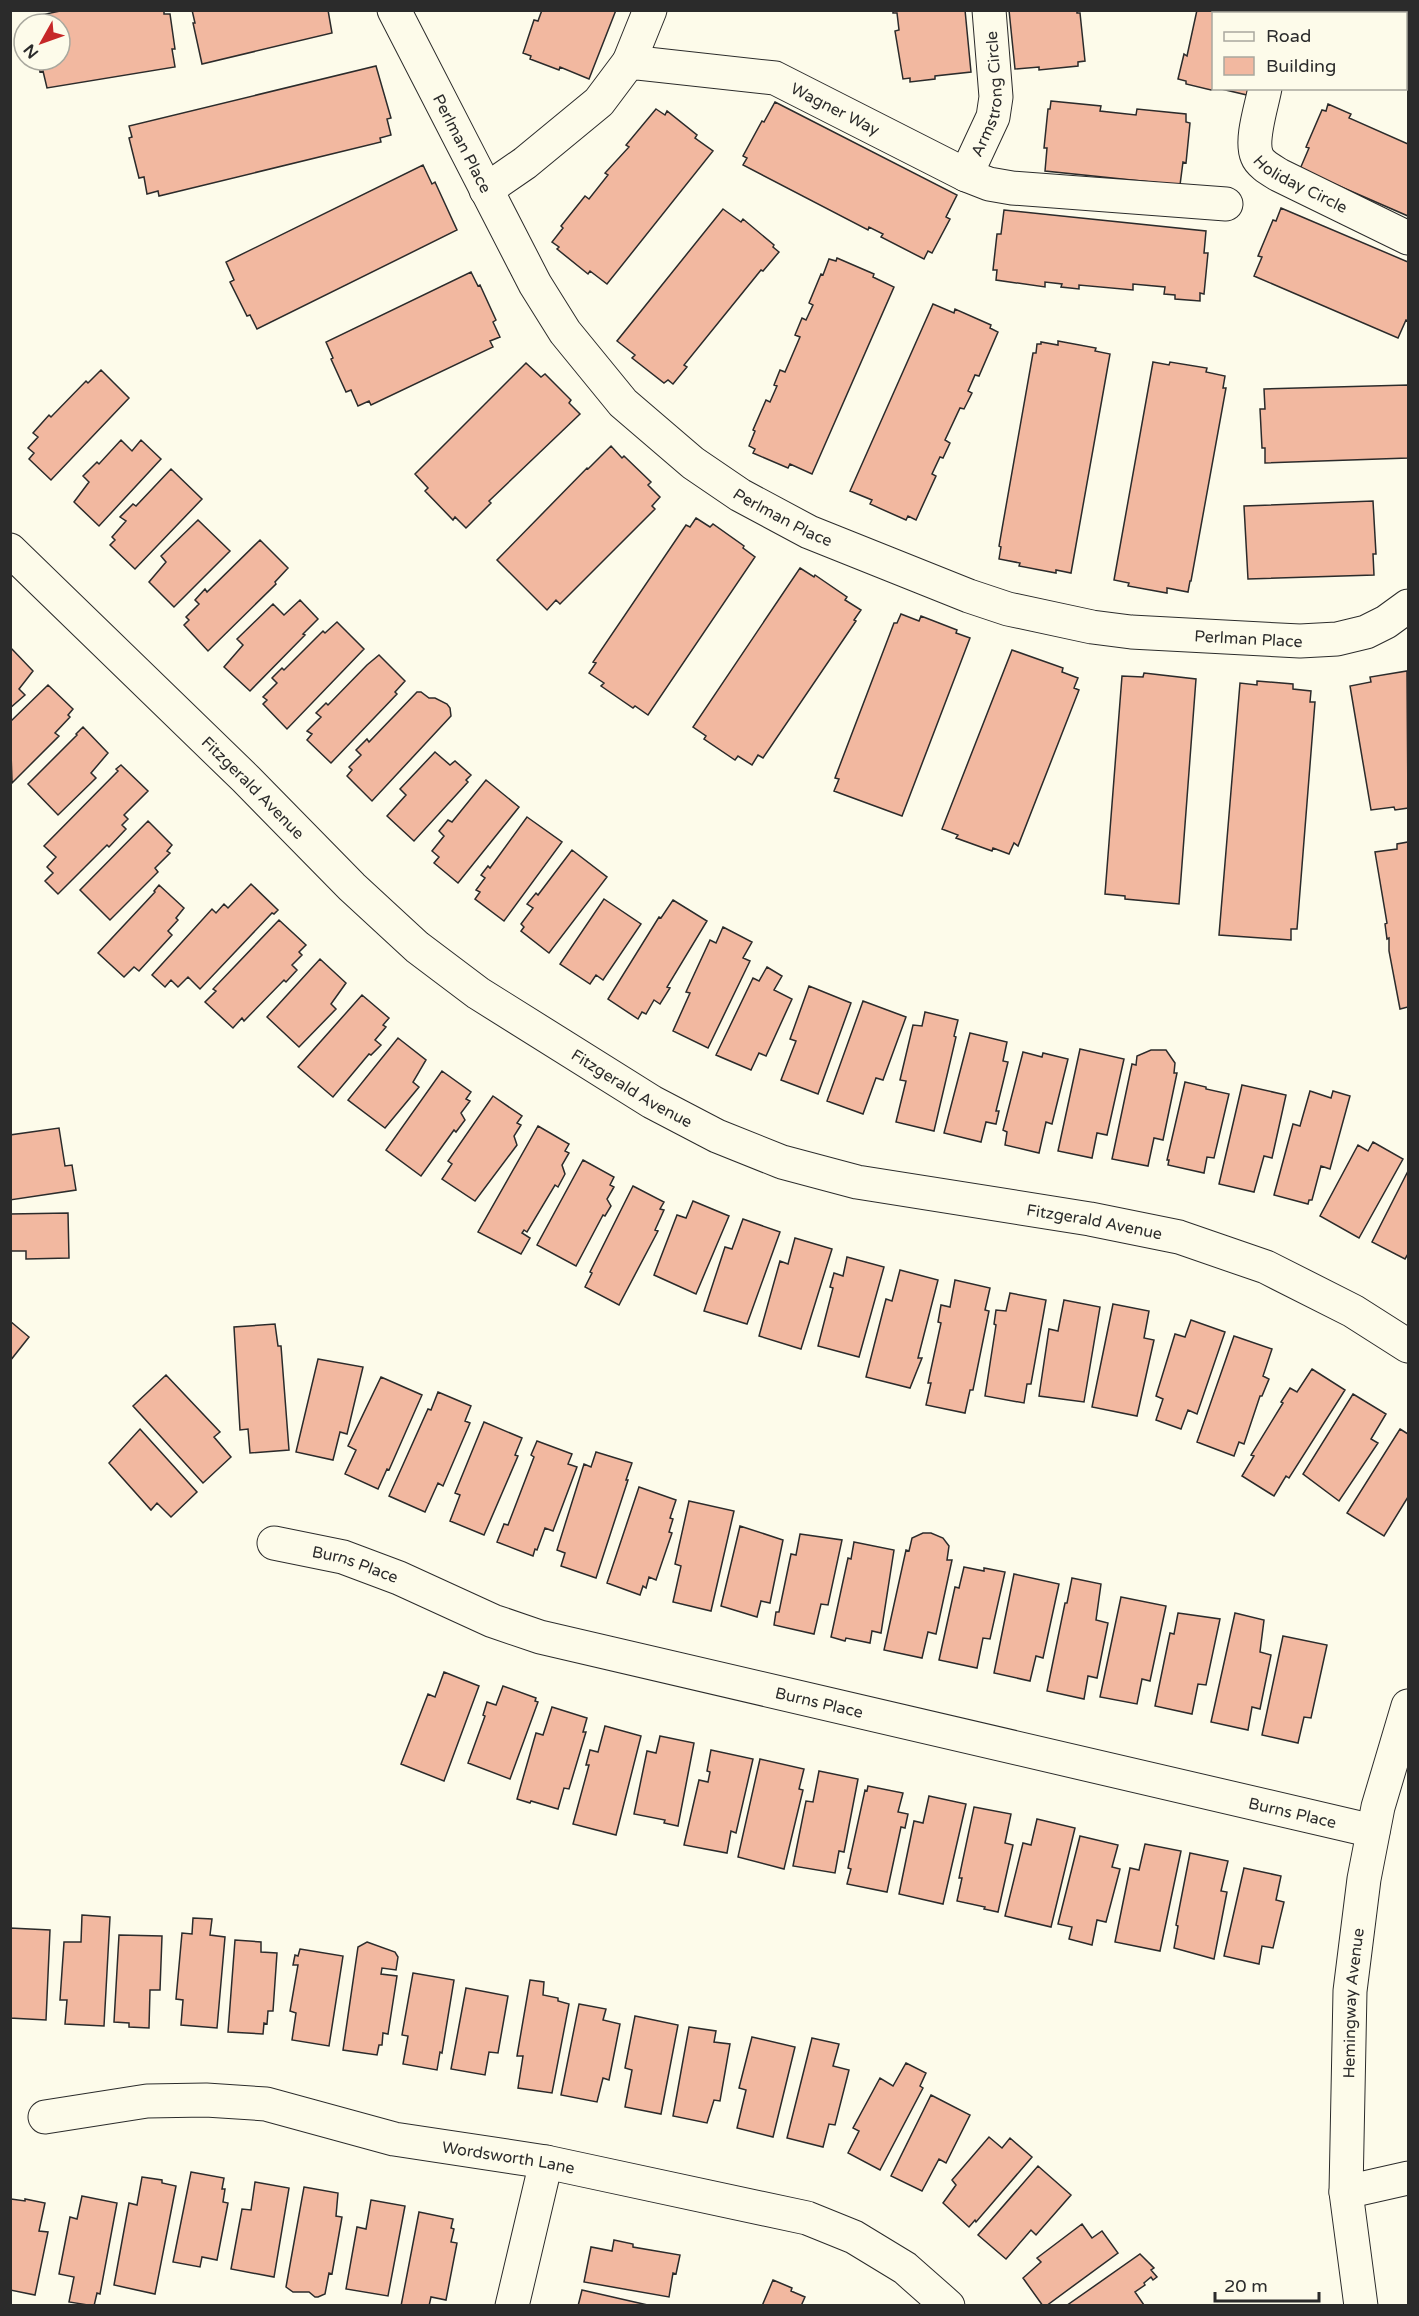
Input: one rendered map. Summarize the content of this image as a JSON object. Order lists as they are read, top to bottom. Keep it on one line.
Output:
{"streets":{"street":["Armstrong Circle","Wagner Way","Perlman Place","Holiday Circle","Fitzgerald Avenue","Burns Place","Hemingway Avenue","Wordsworth Lane"]},"crossings":[["Armstrong Circle","Wagner Way"],["Burns Place","Hemingway Avenue"]],"legend":["Road","Building"],"scale_bar":"20 m","north":"bottom left"}
